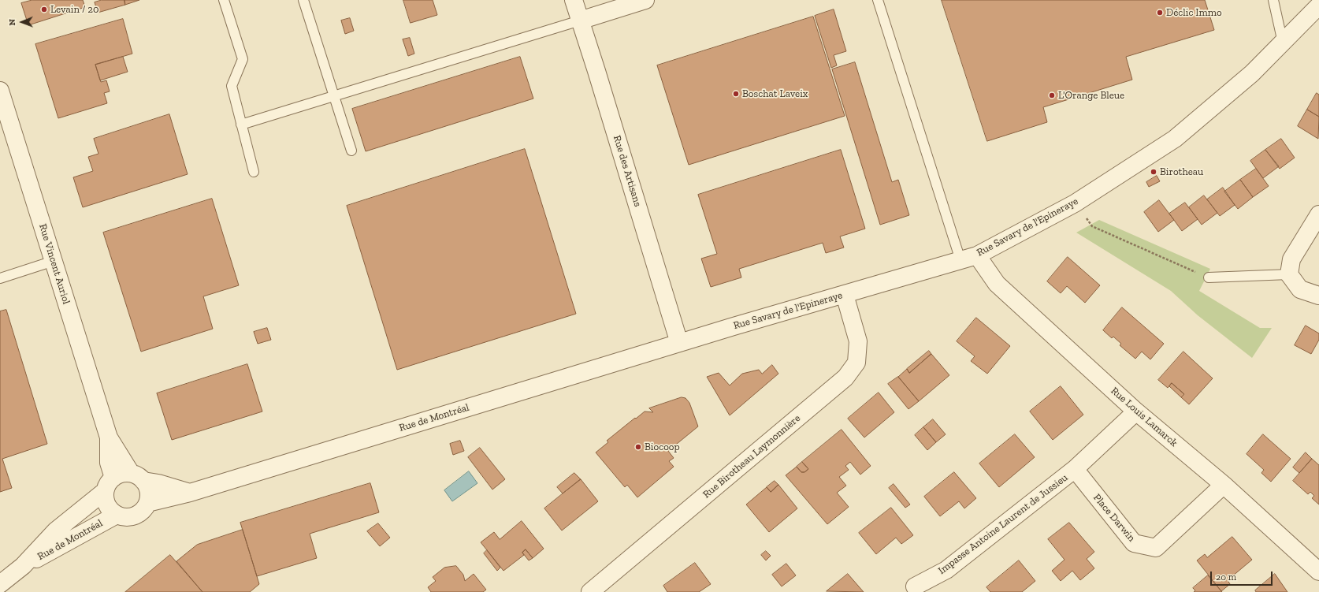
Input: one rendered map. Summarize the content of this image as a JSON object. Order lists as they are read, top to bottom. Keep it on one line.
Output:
{"streets":{"street":["Rue des Artisans","Rue Savary de l'Epineraye","Rue Vincent Auriol","Rue Louis Lamarck","Rue de Montréal","Rue Birotheau Laymonnière","Place Darwin","Impasse Antoine Laurent de Jussieu"]},"crossings":[["Rue des Artisans","Rue Savary de l'Epineraye"],["Rue des Artisans","Rue de Montréal"],["Rue Savary de l'Epineraye","Rue Louis Lamarck"],["Rue Savary de l'Epineraye","Rue de Montréal"],["Rue Savary de l'Epineraye","Rue Birotheau Laymonnière"],["Rue Vincent Auriol","Rue de Montréal"],["Rue Louis Lamarck","Place Darwin"],["Place Darwin","Impasse Antoine Laurent de Jussieu"]],"places":["Levain / 20","Déclic Immo","Boschat Laveix","L'Orange Bleue","Birotheau","Biocoop"],"scale_bar":"20 m","north":"left"}
